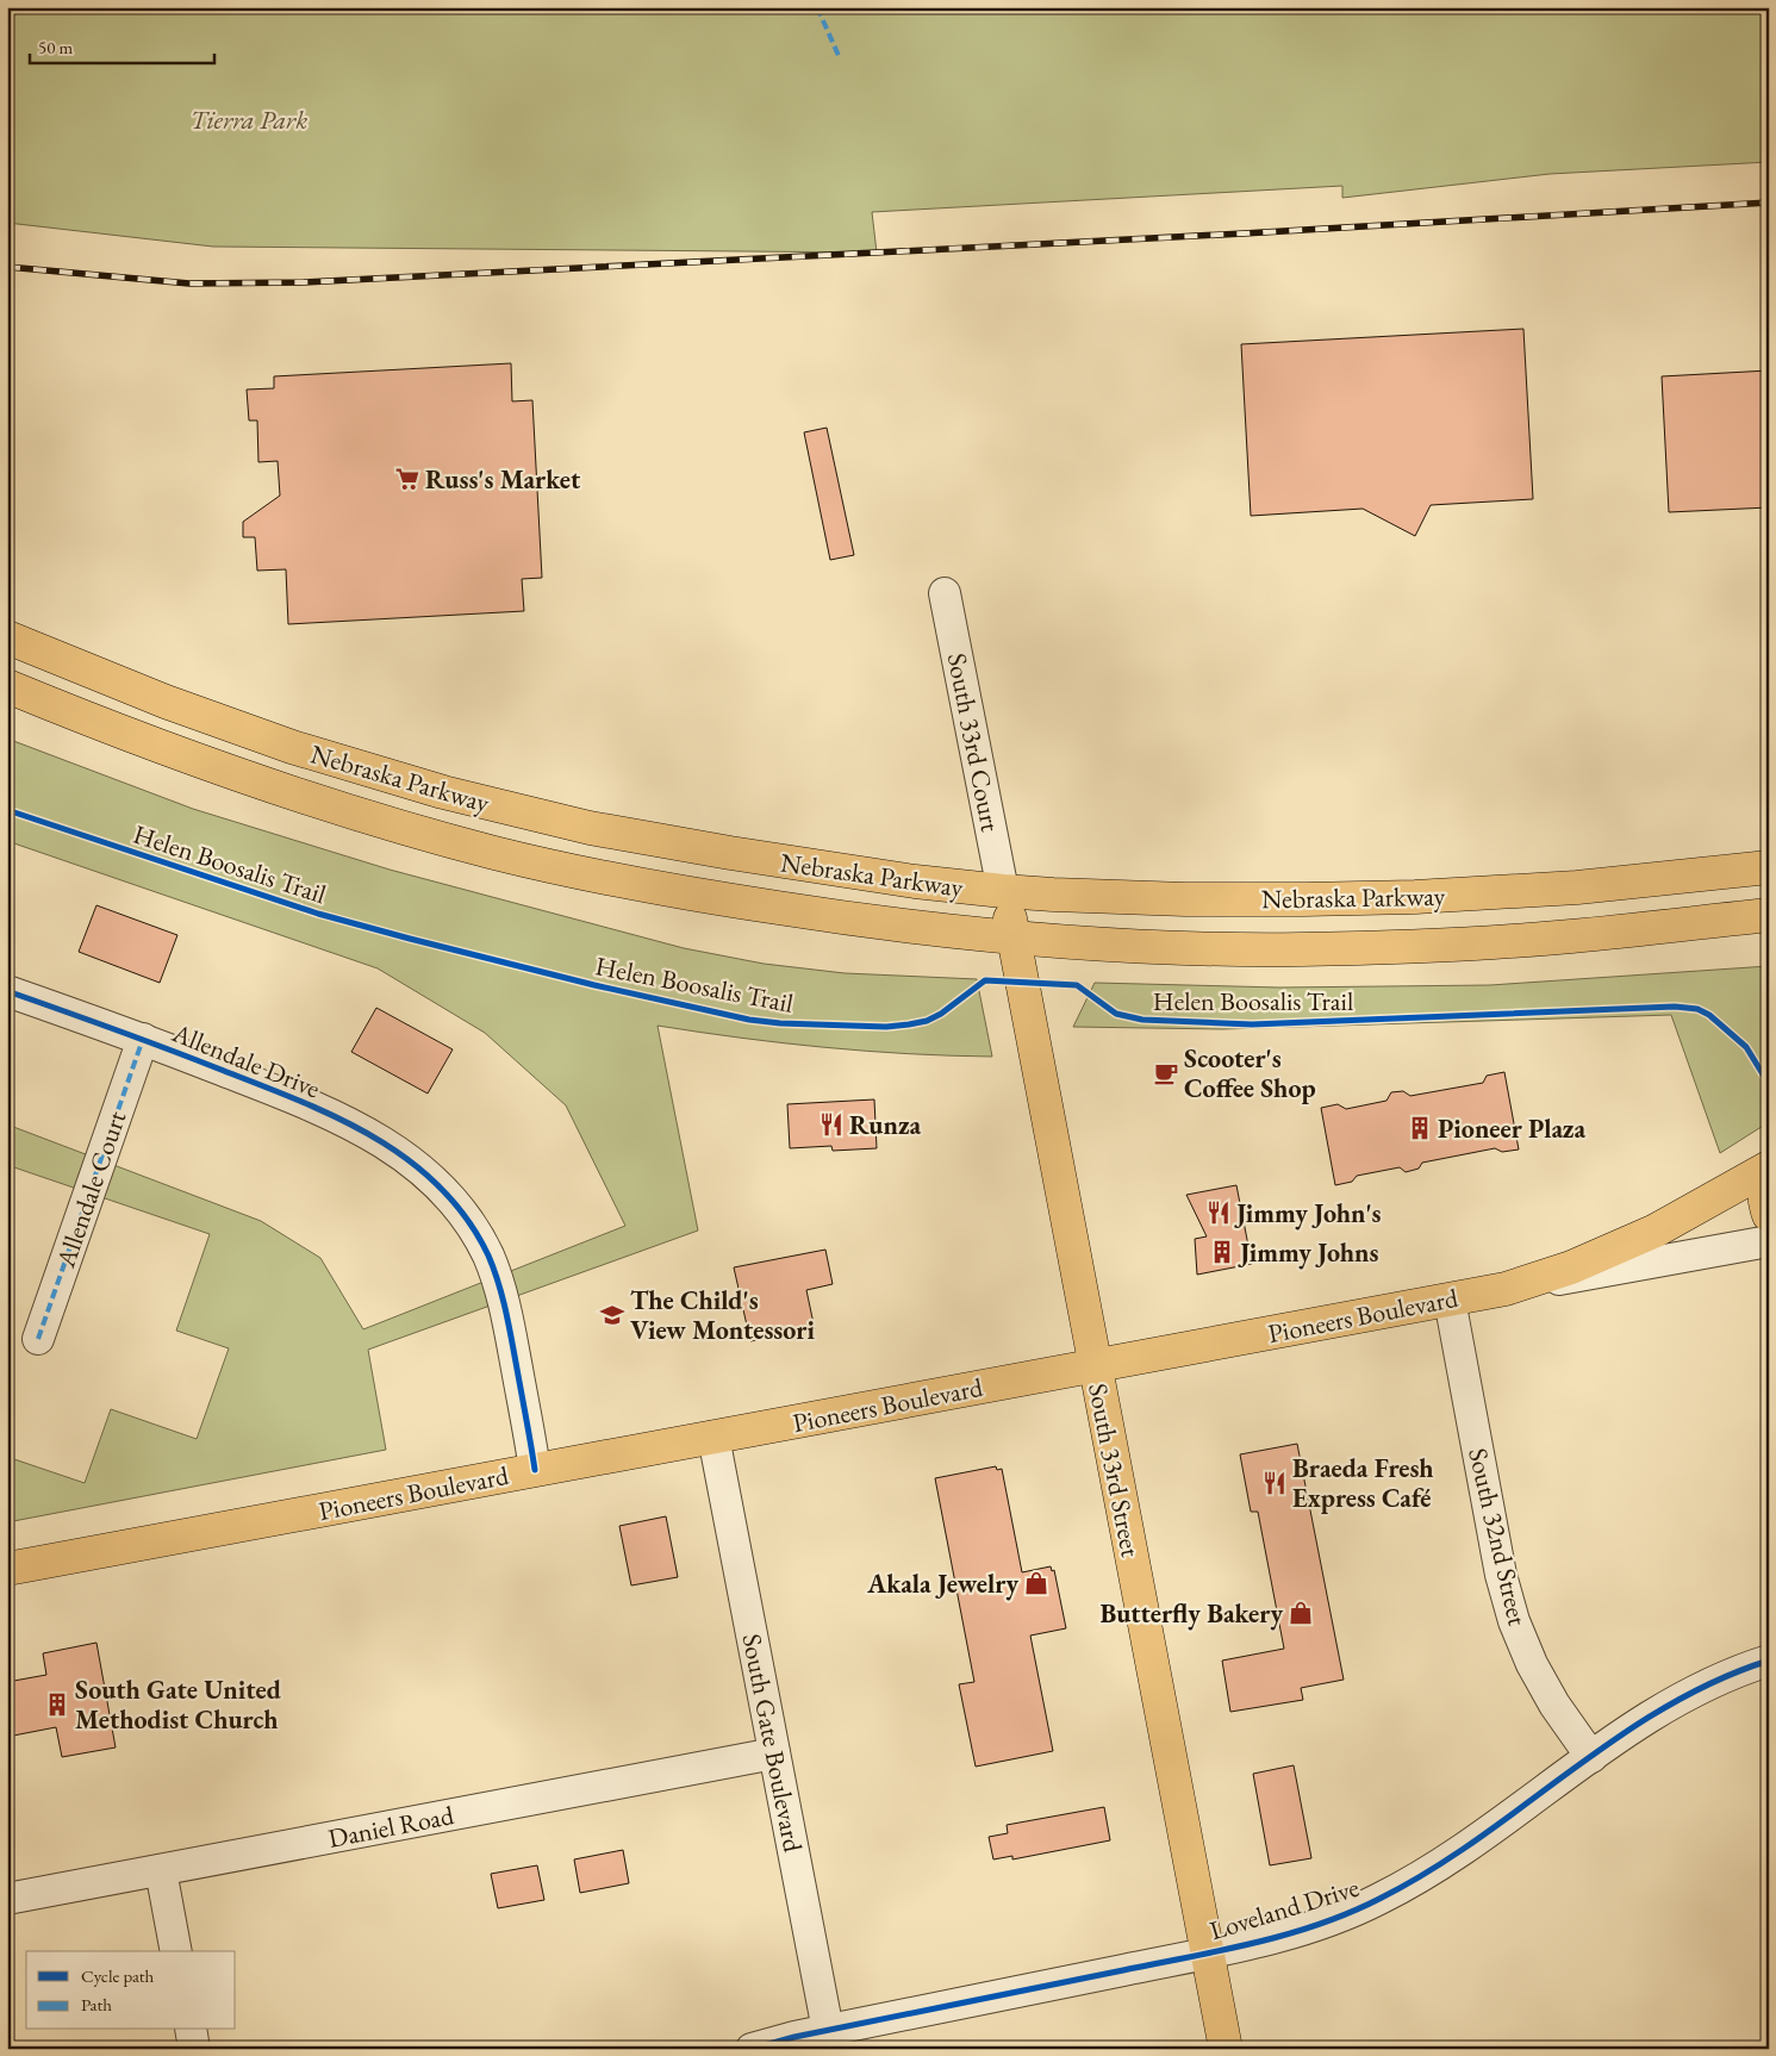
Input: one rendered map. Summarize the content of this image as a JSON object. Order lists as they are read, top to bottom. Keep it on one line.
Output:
{"streets":{"main road":["Nebraska Parkway","Pioneers Boulevard","South 33rd Street"],"street":["South 33rd Court","Allendale Drive","Allendale Court","South 32nd Street","South Gate Boulevard","Daniel Road","Loveland Drive"],"cycle path":["Helen Boosalis Trail"]},"crossings":[["South 33rd Court","Nebraska Parkway"],["South 33rd Court","South 33rd Street"],["Nebraska Parkway","South 33rd Street"],["Allendale Drive","Allendale Court"],["Allendale Drive","Pioneers Boulevard"],["Pioneers Boulevard","South 33rd Street"],["Pioneers Boulevard","South 32nd Street"],["Pioneers Boulevard","South Gate Boulevard"],["South 33rd Street","Loveland Drive"],["South 32nd Street","Loveland Drive"],["South Gate Boulevard","Daniel Road"],["South Gate Boulevard","Loveland Drive"]],"parks":["Tierra Park"],"places":{"supermarket":["Russ's Market"],"cafe":["Scooter's Coffee Shop"],"restaurant":["Runza","Jimmy John's","Braeda Fresh Express Café"],"building":["Pioneer Plaza","Jimmy Johns","South Gate United Methodist Church"],"school or university":["The Child's View Montessori"],"shop":["Akala Jewelry","Butterfly Bakery"]},"legend":["Cycle path","Path"],"scale_bar":"50 m"}
